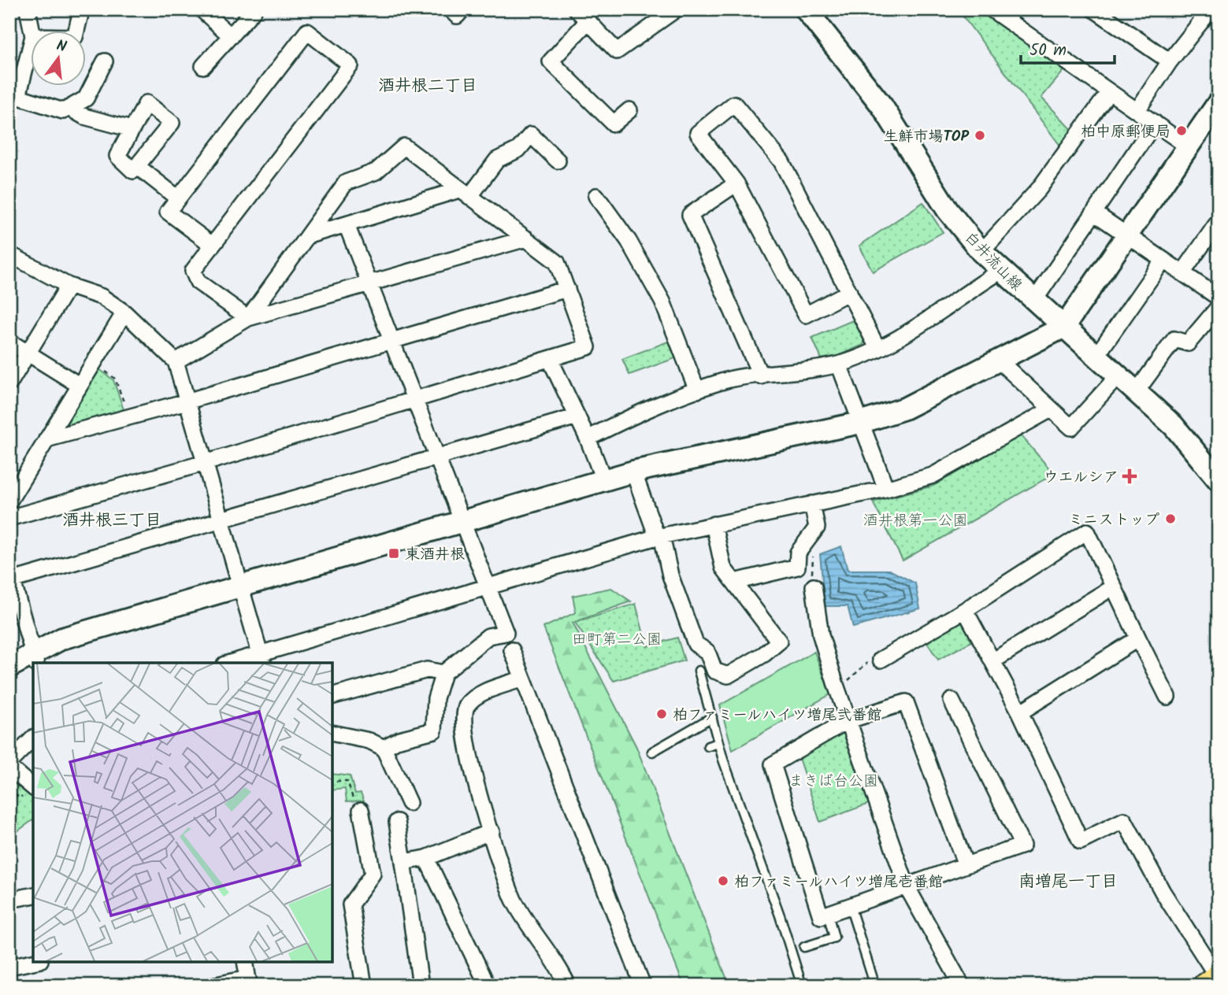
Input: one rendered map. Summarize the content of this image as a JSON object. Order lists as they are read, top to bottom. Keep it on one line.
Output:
{"streets":{"street":["白井流山線"]},"districts":["酒井根二丁目","酒井根三丁目","南増尾一丁目"],"parks":["酒井根第一公園","田町第二公園","まきば台公園"],"places":{"other":["柏中原郵便局","生鮮市場TOP","ミニストップ","柏ファミールハイツ増尾弐番館","柏ファミールハイツ増尾壱番館"],"health":["ウエルシア"],"transit":["東酒井根"]},"scale_bar":"50 m","north":"top"}
